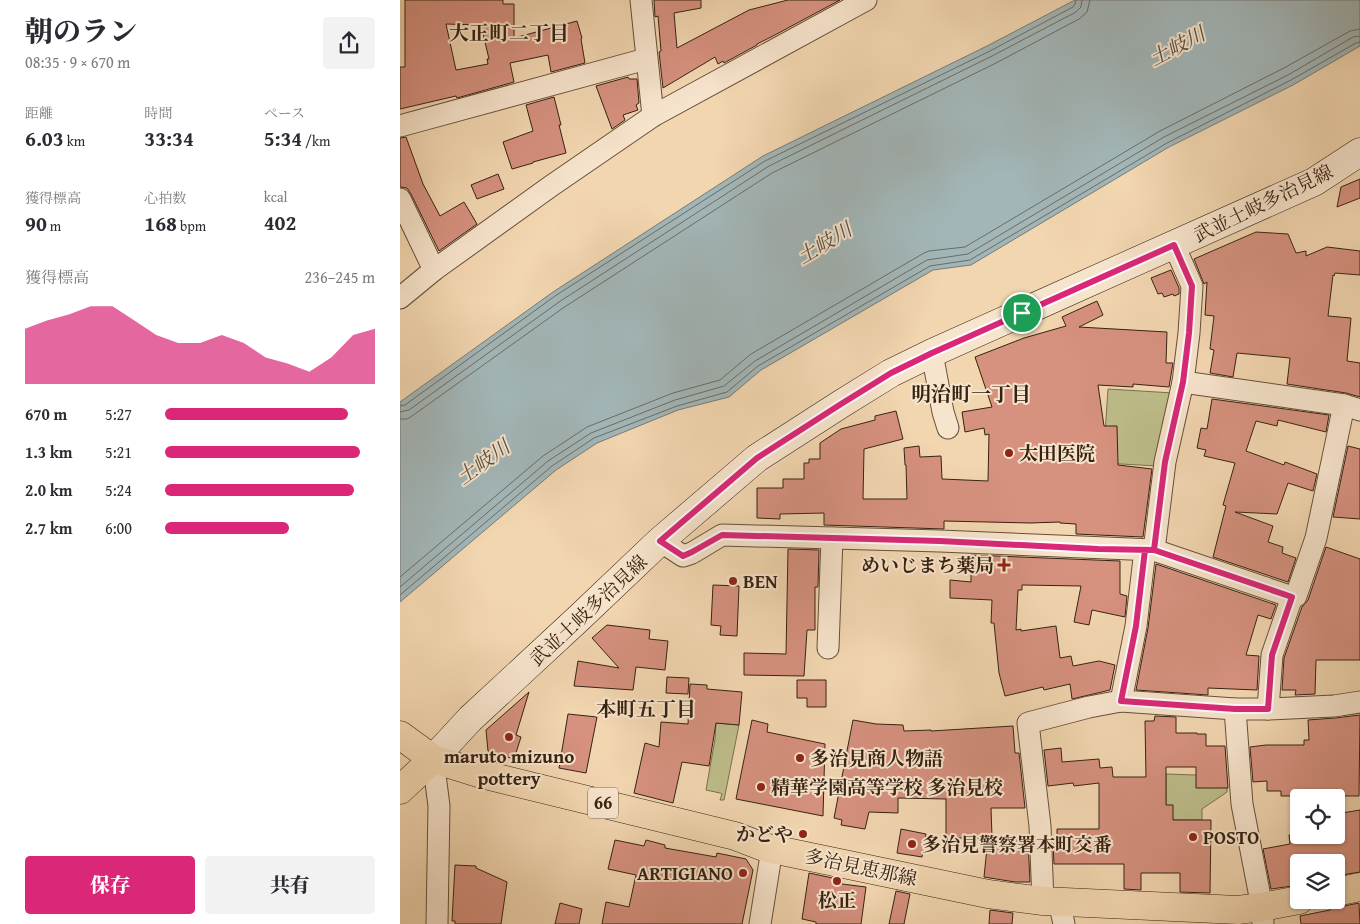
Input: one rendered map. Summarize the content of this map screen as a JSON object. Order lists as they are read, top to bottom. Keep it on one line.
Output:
{"streets":{"main road":["武並土岐多治見線","66","多治見恵那線"]},"crossings":[["武並土岐多治見線","多治見恵那線"]],"districts":["大正町二丁目","明治町一丁目","本町五丁目"],"water":["土岐川"],"places":{"other":["太田医院","BEN","maruto mizuno pottery","多治見商人物語","精華学園高等学校 多治見校","かどや","POSTO","多治見警察署本町交番","ARTIGIANO","松正"],"health":["めいじまち薬局"]},"page":{"heading":["朝のラン","08:35 · 9 × 670 m"],"stats":[["距離","6.03 km"],["時間","33:34"],["ペース","5:34 /km"],["獲得標高","90 m"],["心拍数","168 bpm"],["kcal","402"]],"chart":["獲得標高","236–245 m"],"list":[{"name":"670 m","note":"5:27"},{"name":"1.3 km","note":"5:21"},{"name":"2.0 km","note":"5:24"},{"name":"2.7 km","note":"6:00"}],"buttons":["保存","共有"]}}
